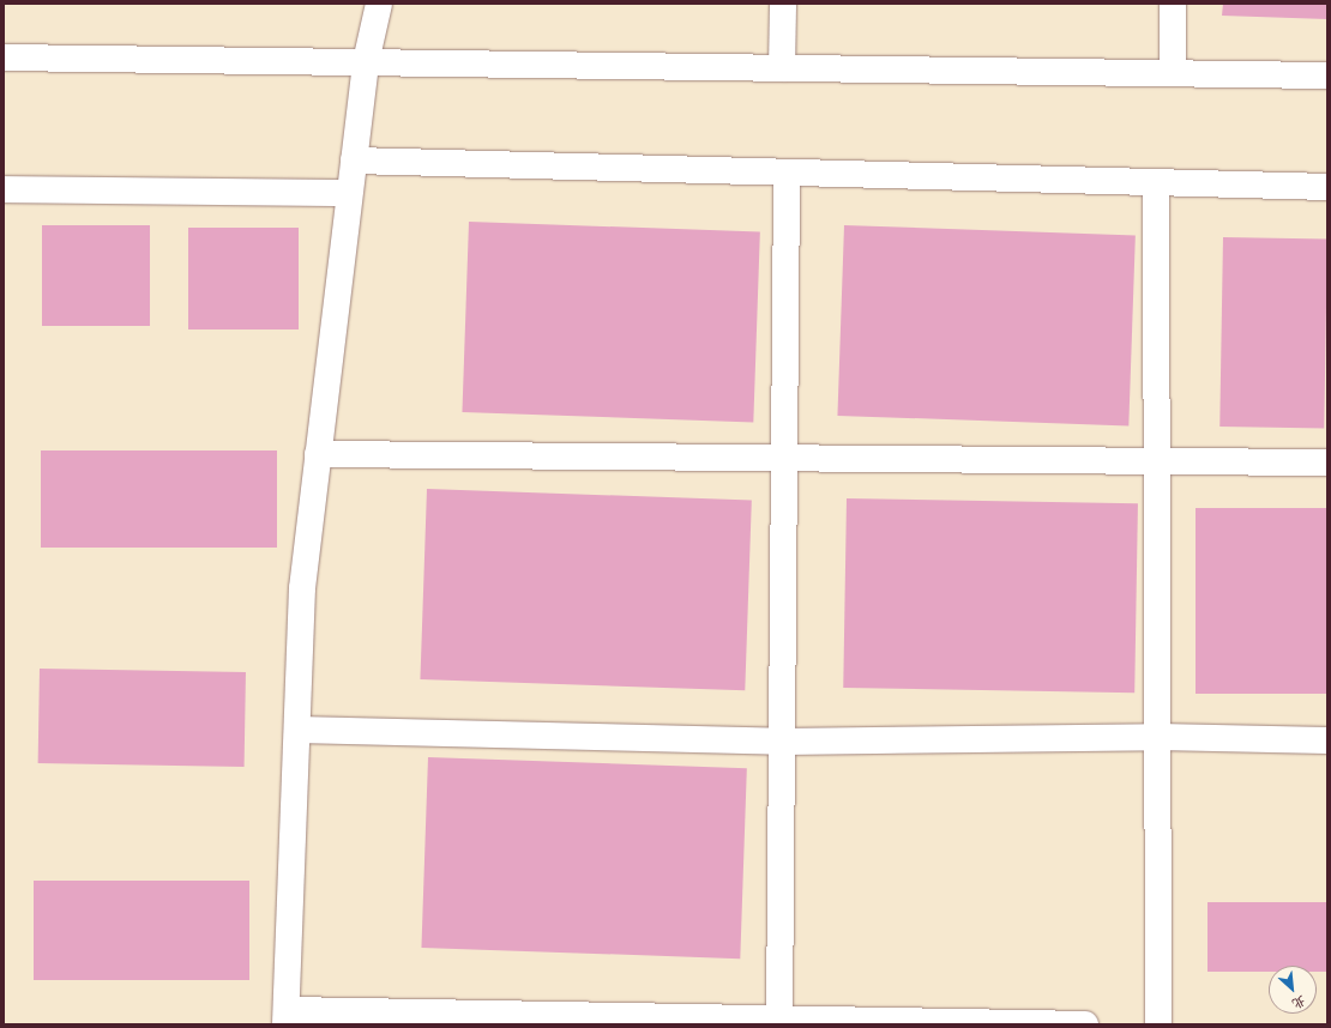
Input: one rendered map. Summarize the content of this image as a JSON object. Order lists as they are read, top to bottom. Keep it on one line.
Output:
{"north":"bottom right"}
